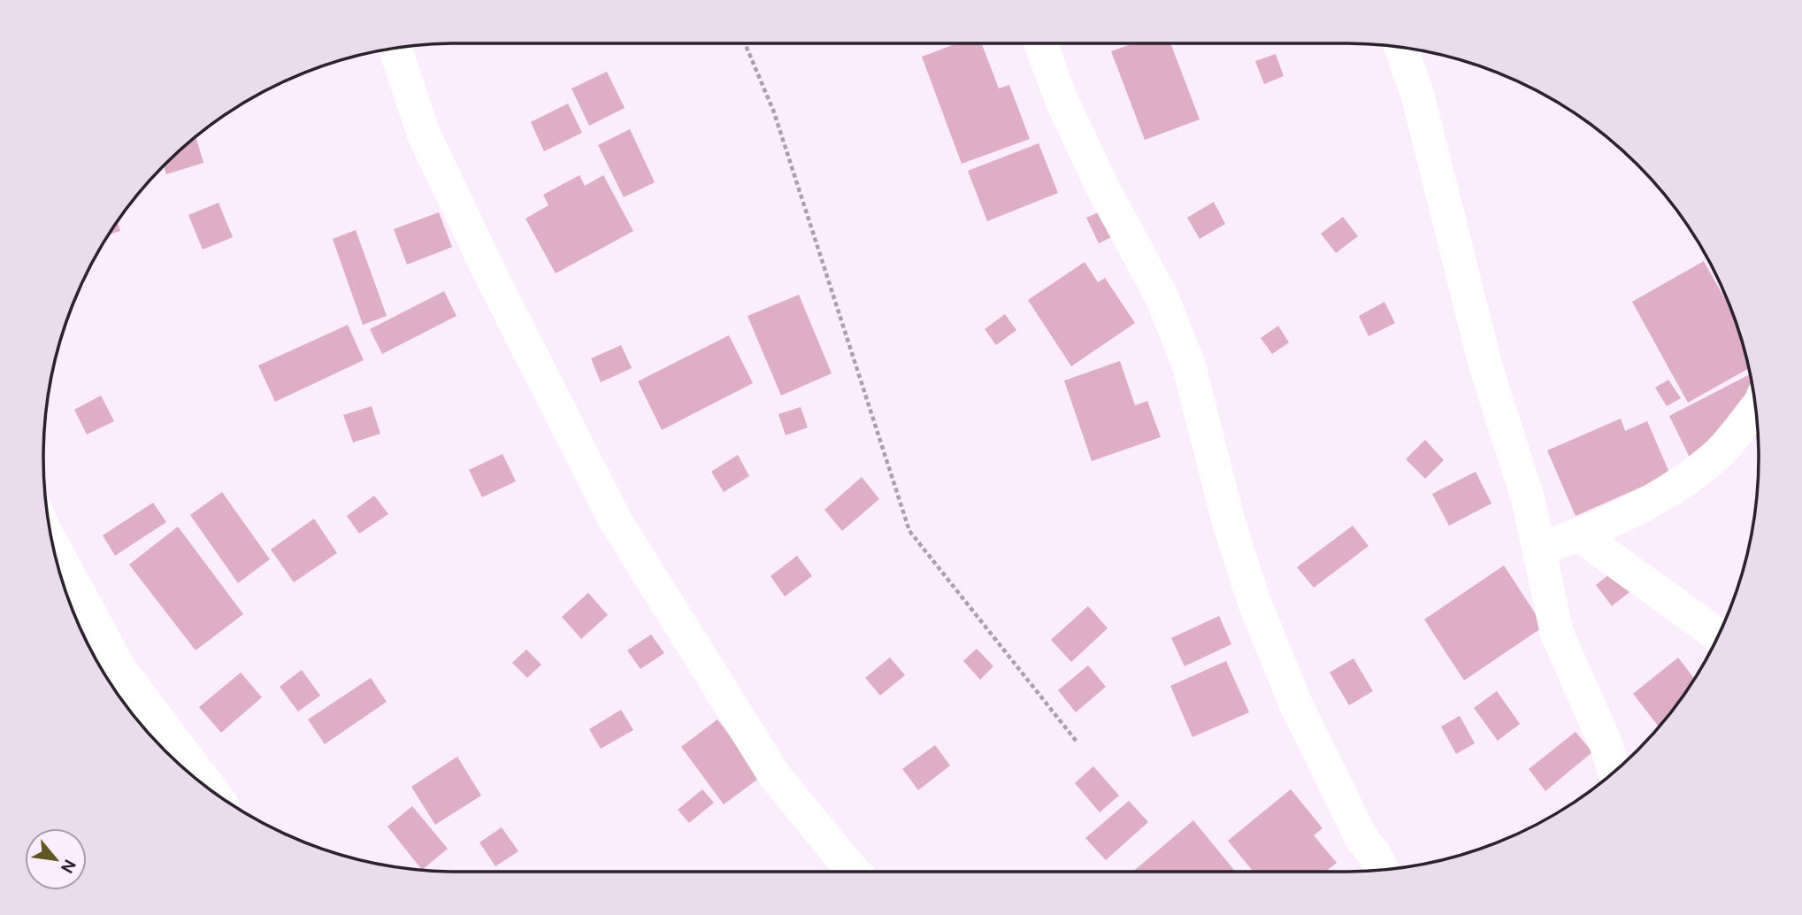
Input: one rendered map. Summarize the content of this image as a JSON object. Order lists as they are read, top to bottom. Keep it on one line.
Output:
{"north":"bottom right"}
